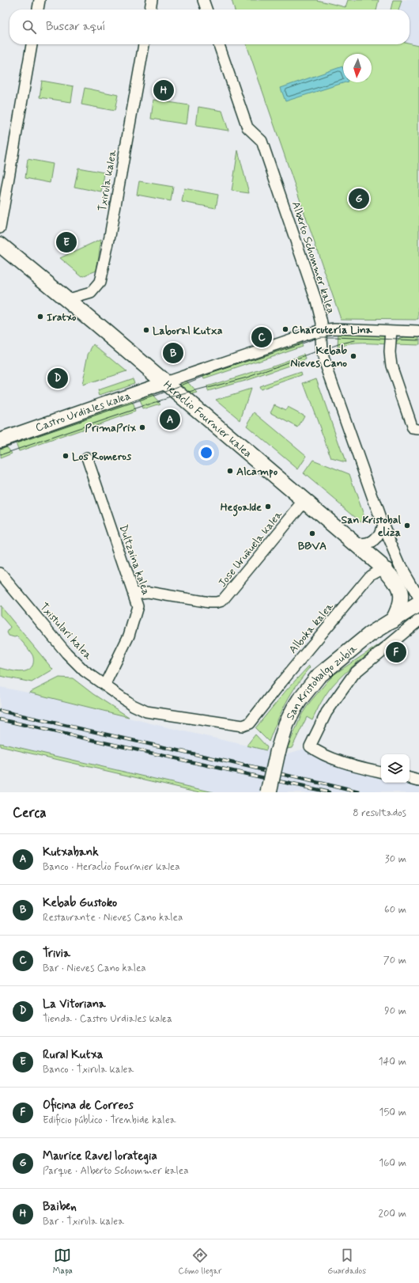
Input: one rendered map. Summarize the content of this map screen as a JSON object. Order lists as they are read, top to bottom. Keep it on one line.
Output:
{"streets":{"main road":["Heraclio Fournier kalea","San Kristobalgo zubia"],"street":["Txirula kalea","Alberto Schommer kalea","Castro Urdiales kalea","Jose Uruñuela kalea","Dultzaina kalea","Alboka kalea","Txistulari kalea"]},"crossings":[["Txirula kalea","Heraclio Fournier kalea"],["Castro Urdiales kalea","Heraclio Fournier kalea"],["Heraclio Fournier kalea","Jose Uruñuela kalea"],["Heraclio Fournier kalea","Alboka kalea"],["Heraclio Fournier kalea","San Kristobalgo zubia"],["Jose Uruñuela kalea","Dultzaina kalea"],["Dultzaina kalea","Txistulari kalea"],["Alboka kalea","Txistulari kalea"]],"places":["Iratxo","Charcutería Lina","Laboral Kutxa","Kebab Nieves Cano","PrimaPrix","Los Romeros","Alcampo","Hegoalde","San Kristobal eliza","BBVA"],"north":"bottom","page":{"search":"Buscar aquí","pins":["H","G","E","C","B","D","A","F"],"heading":["Cerca","8 resultados"],"list":[{"mark":"A","name":"Kutxabank","note":"Banco · Heraclio Fournier kalea","value":"30 m"},{"mark":"B","name":"Kebab Gustoko","note":"Restaurante · Nieves Cano kalea","value":"60 m"},{"mark":"C","name":"Trivia","note":"Bar · Nieves Cano kalea","value":"70 m"},{"mark":"D","name":"La Vitoriana","note":"Tienda · Castro Urdiales kalea","value":"90 m"},{"mark":"E","name":"Rural Kutxa","note":"Banco · Txirula kalea","value":"140 m"},{"mark":"F","name":"Oficina de Correos","note":"Edificio público · Trenbide kalea","value":"150 m"},{"mark":"G","name":"Maurice Ravel lorategia","note":"Parque · Alberto Schommer kalea","value":"160 m"},{"mark":"H","name":"Baiben","note":"Bar · Txirula kalea","value":"200 m"}],"nav":["Mapa","Cómo llegar","Guardados"]}}
